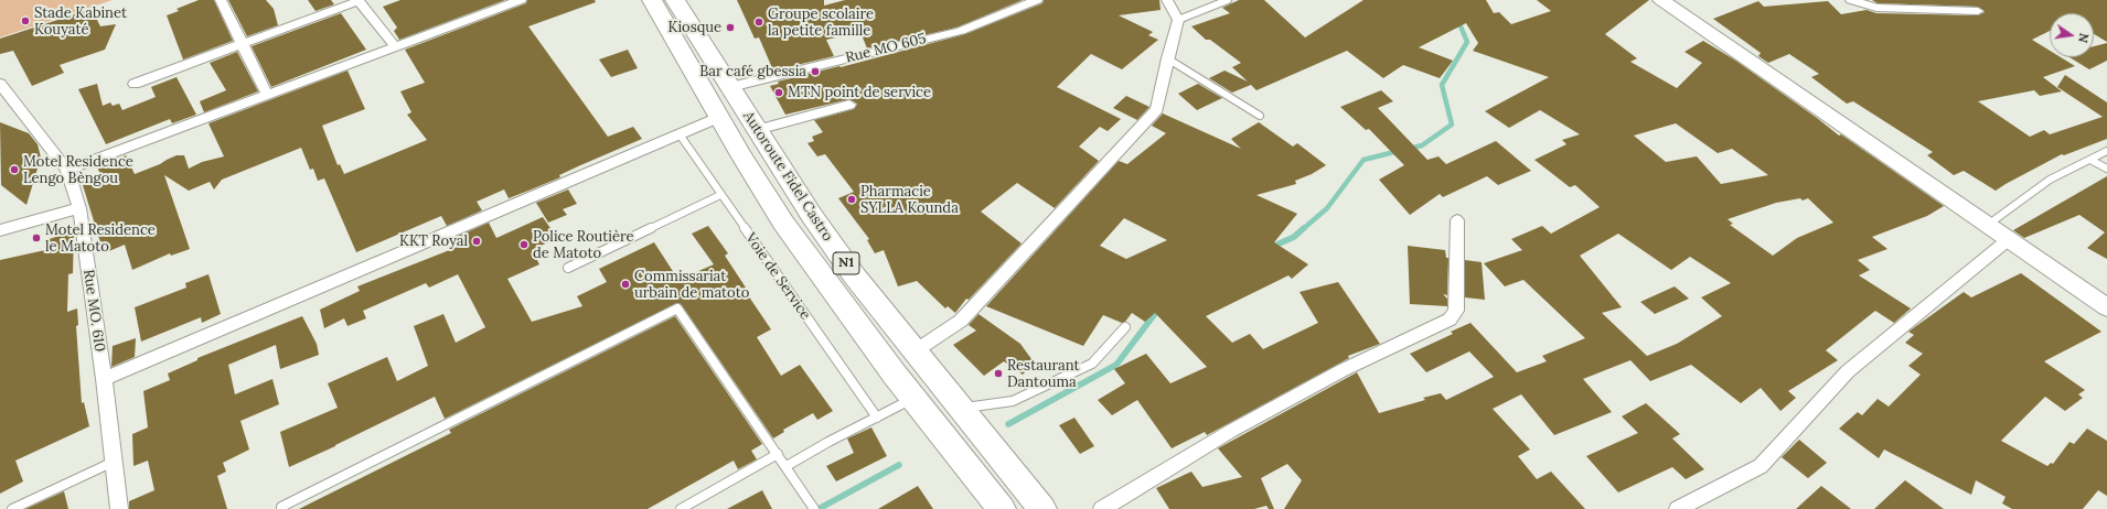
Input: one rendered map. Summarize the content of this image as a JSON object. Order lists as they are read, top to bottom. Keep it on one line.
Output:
{"streets":{"highway":["Autoroute Fidel Castro","N1"],"street":["Rue MO 605","Rue MO. 610"],"lane":["Voie de Service"]},"crossings":[["Rue MO 605","Autoroute Fidel Castro"]],"places":["Stade Kabinet Kouyaté","Groupe scolaire la petite famille","Kiosque","Bar café gbessia","MTN point de service","Motel Residence Lengo Bèngou","Pharmacie SYLLA Kounda","Motel Residence le Matoto","KKT Royal","Police Routière de Matoto","Commissariat urbain de matoto","Restaurant Dantouma"],"north":"right"}
